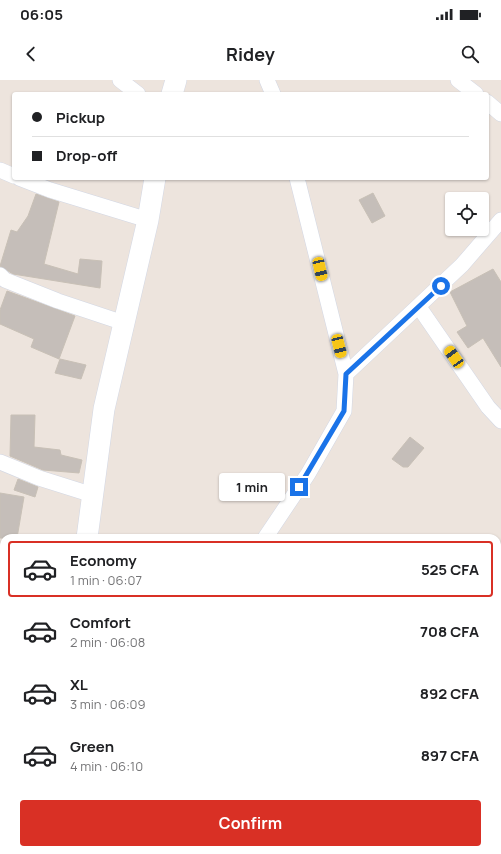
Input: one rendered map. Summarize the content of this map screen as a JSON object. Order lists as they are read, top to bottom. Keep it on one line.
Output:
{"page":{"status":"06:05","header":"Ridey","banner":["Pickup","Drop-off"],"bubble":"1 min","list":[{"name":"Economy","note":"1 min · 06:07","value":"525 CFA"},{"name":"Comfort","note":"2 min · 06:08","value":"708 CFA"},{"name":"XL","note":"3 min · 06:09","value":"892 CFA"},{"name":"Green","note":"4 min · 06:10","value":"897 CFA"}],"buttons":"Confirm"}}
